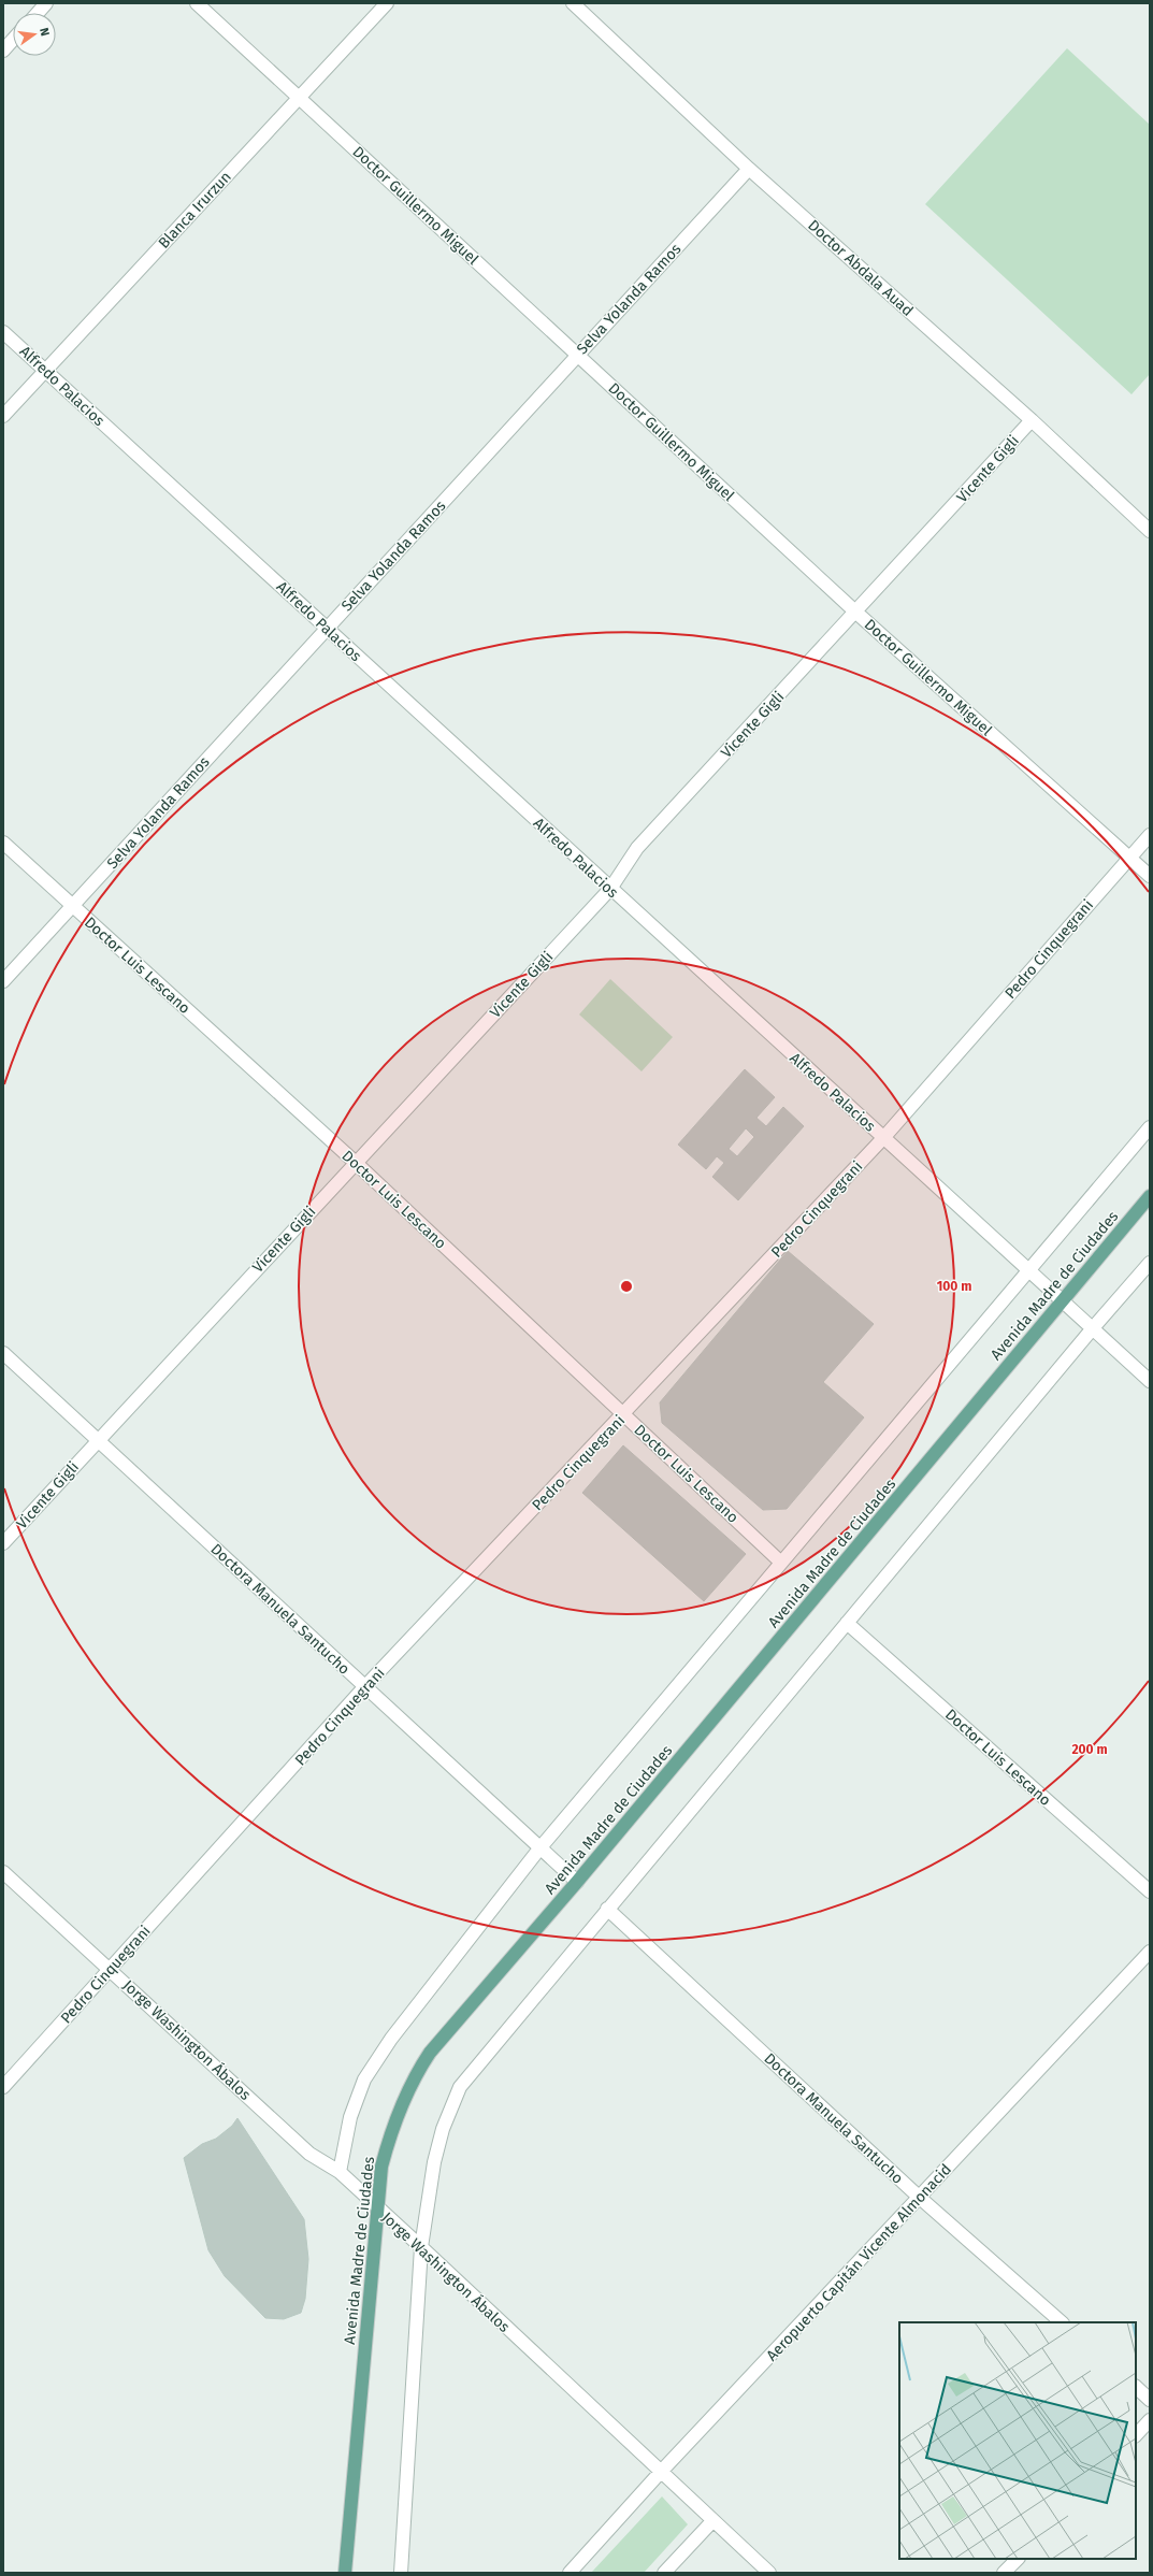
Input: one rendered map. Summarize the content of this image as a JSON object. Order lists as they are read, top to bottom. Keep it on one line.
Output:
{"streets":{"main road":["Avenida Madre de Ciudades"],"street":["Doctor Guillermo Miguel","Blanca Irurzun","Doctor Abdala Auad","Selva Yolanda Ramos","Alfredo Palacios","Vicente Gigli","Pedro Cinquegrani","Doctor Luis Lescano","Doctora Manuela Santucho","Jorge Washington Ábalos","Aeropuerto Capitán Vicente Almonacid"]},"crossings":[["Doctor Guillermo Miguel","Blanca Irurzun"],["Doctor Guillermo Miguel","Selva Yolanda Ramos"],["Doctor Guillermo Miguel","Vicente Gigli"],["Doctor Guillermo Miguel","Pedro Cinquegrani"],["Blanca Irurzun","Alfredo Palacios"],["Doctor Abdala Auad","Selva Yolanda Ramos"],["Doctor Abdala Auad","Vicente Gigli"],["Selva Yolanda Ramos","Alfredo Palacios"],["Selva Yolanda Ramos","Doctor Luis Lescano"],["Alfredo Palacios","Vicente Gigli"],["Alfredo Palacios","Pedro Cinquegrani"],["Alfredo Palacios","Avenida Madre de Ciudades"],["Vicente Gigli","Doctor Luis Lescano"],["Vicente Gigli","Doctora Manuela Santucho"],["Pedro Cinquegrani","Doctor Luis Lescano"],["Pedro Cinquegrani","Doctora Manuela Santucho"],["Pedro Cinquegrani","Jorge Washington Ábalos"],["Avenida Madre de Ciudades","Doctora Manuela Santucho"],["Avenida Madre de Ciudades","Jorge Washington Ábalos"],["Doctora Manuela Santucho","Aeropuerto Capitán Vicente Almonacid"],["Jorge Washington Ábalos","Aeropuerto Capitán Vicente Almonacid"]],"north":"right","rings":["100 m","200 m"]}
